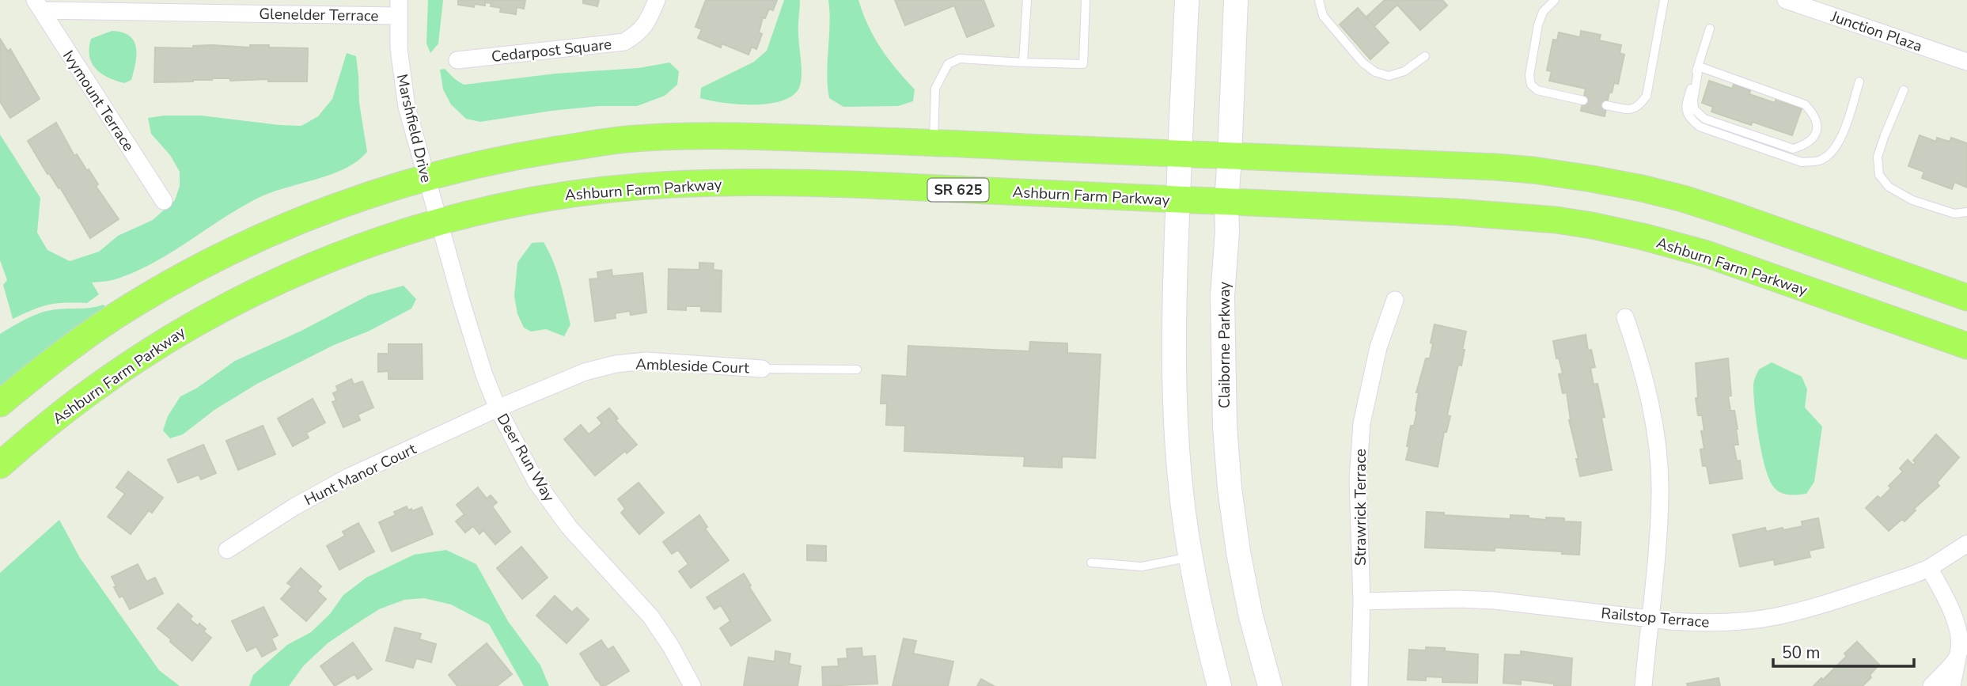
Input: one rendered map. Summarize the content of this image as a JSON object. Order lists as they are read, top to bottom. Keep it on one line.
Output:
{"streets":{"main road":["Ashburn Farm Parkway","SR 625","Claiborne Parkway"],"street":["Glenelder Terrace","Junction Plaza","Cedarpost Square","Ivymount Terrace","Marshfield Drive","Ambleside Court","Deer Run Way","Hunt Manor Court","Strawrick Terrace","Railstop Terrace"]},"crossings":[["Glenelder Terrace","Ivymount Terrace"],["Glenelder Terrace","Marshfield Drive"],["Marshfield Drive","Ashburn Farm Parkway"],["Marshfield Drive","Deer Run Way"],["Ashburn Farm Parkway","Claiborne Parkway"],["Ashburn Farm Parkway","Deer Run Way"],["Ambleside Court","Deer Run Way"],["Ambleside Court","Hunt Manor Court"],["Deer Run Way","Hunt Manor Court"],["Strawrick Terrace","Railstop Terrace"]],"scale_bar":"50 m"}
